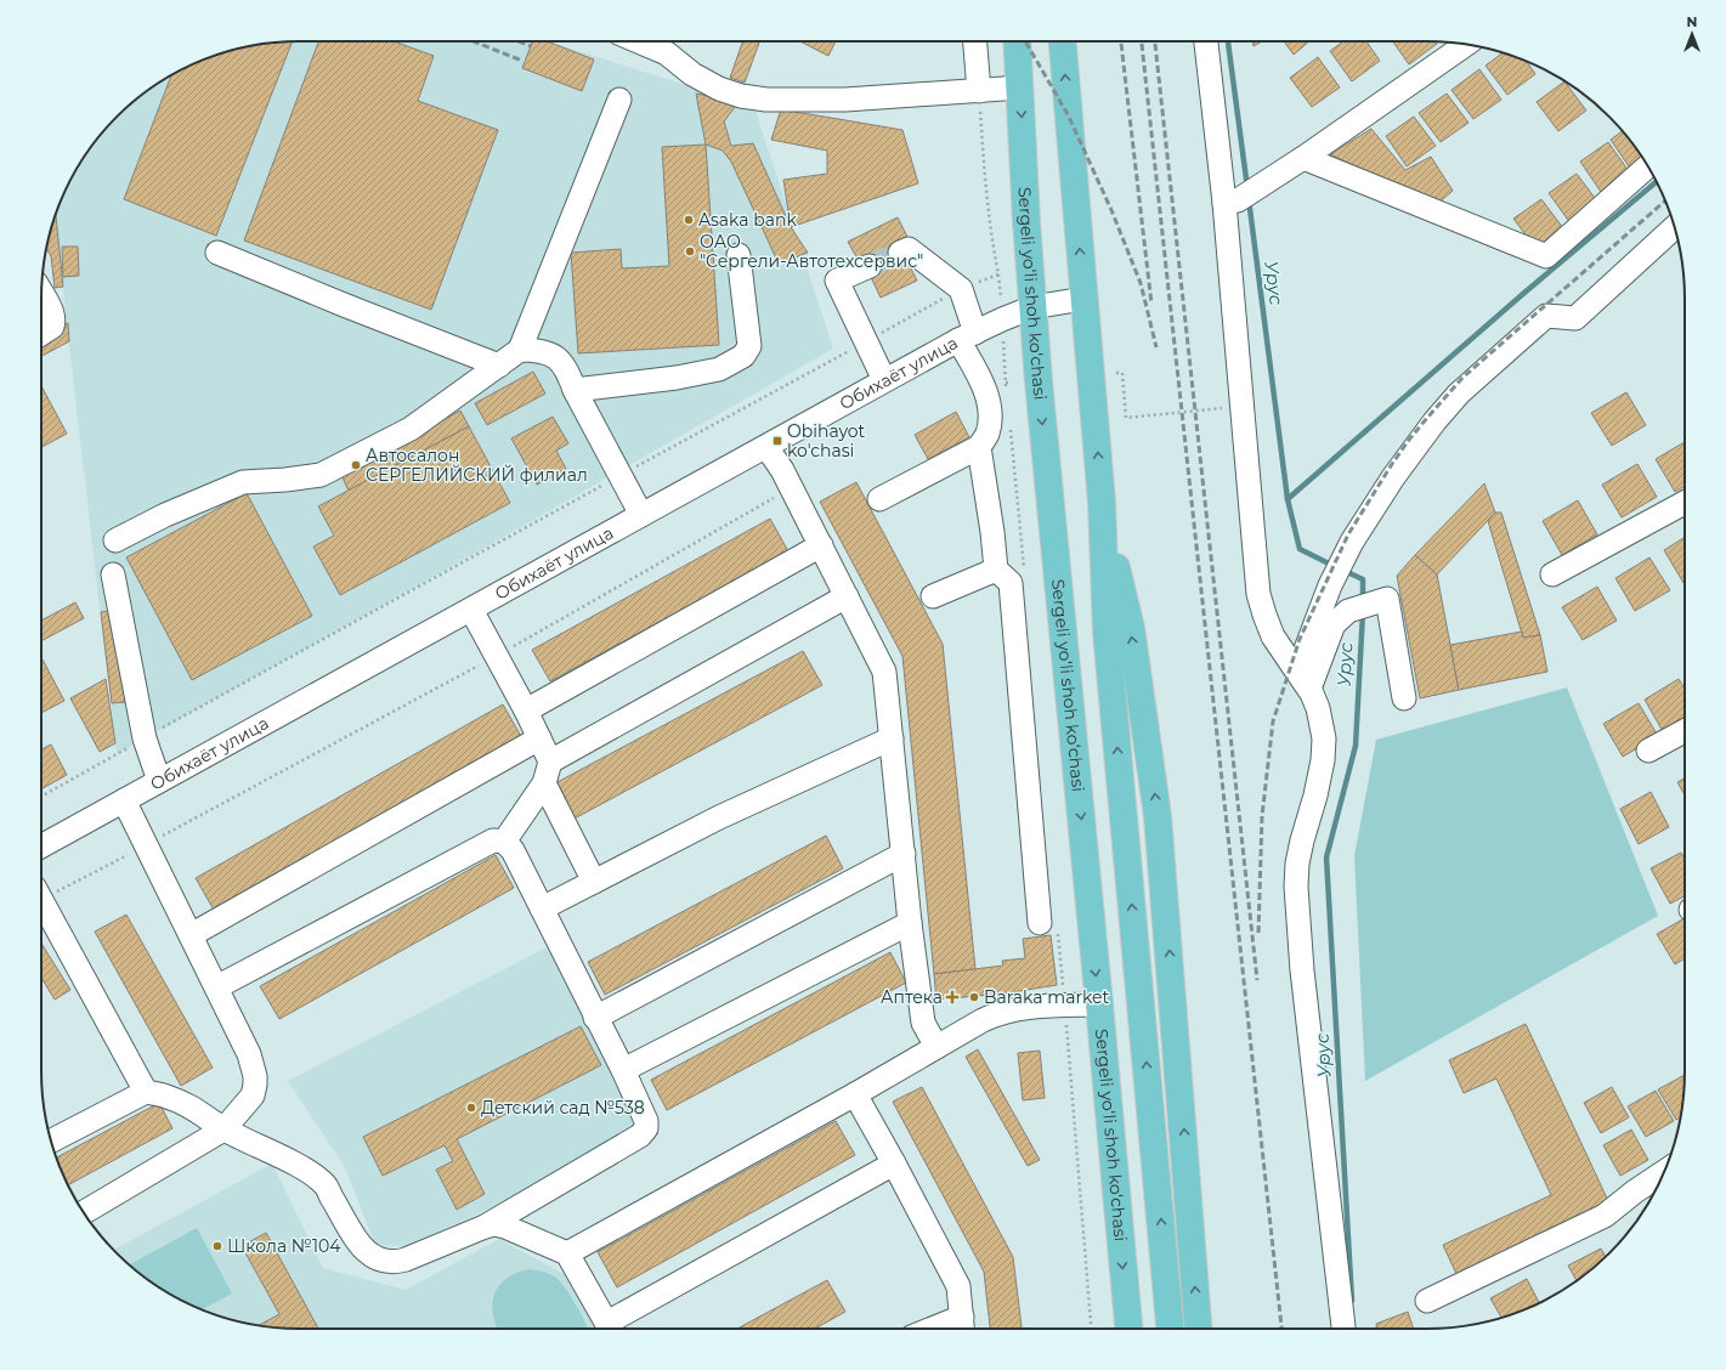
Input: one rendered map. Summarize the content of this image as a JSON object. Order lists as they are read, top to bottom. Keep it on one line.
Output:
{"streets":{"main road":["Sergeli yo‘li shoh ko‘chasi"],"street":["Обихаёт улица"]},"crossings":[["Sergeli yo‘li shoh ko‘chasi","Обихаёт улица"]],"water":["Урус"],"places":{"other":["Asaka bank","ОАО \"Сергели-Автотехсервис\"","Автосалон СЕРГЕЛИЙСКИЙ филиал","Baraka market","Детский сад №538","Школа №104"],"transit":["Obihayot ko'chasi"],"health":["Аптека"]},"north":"top"}
